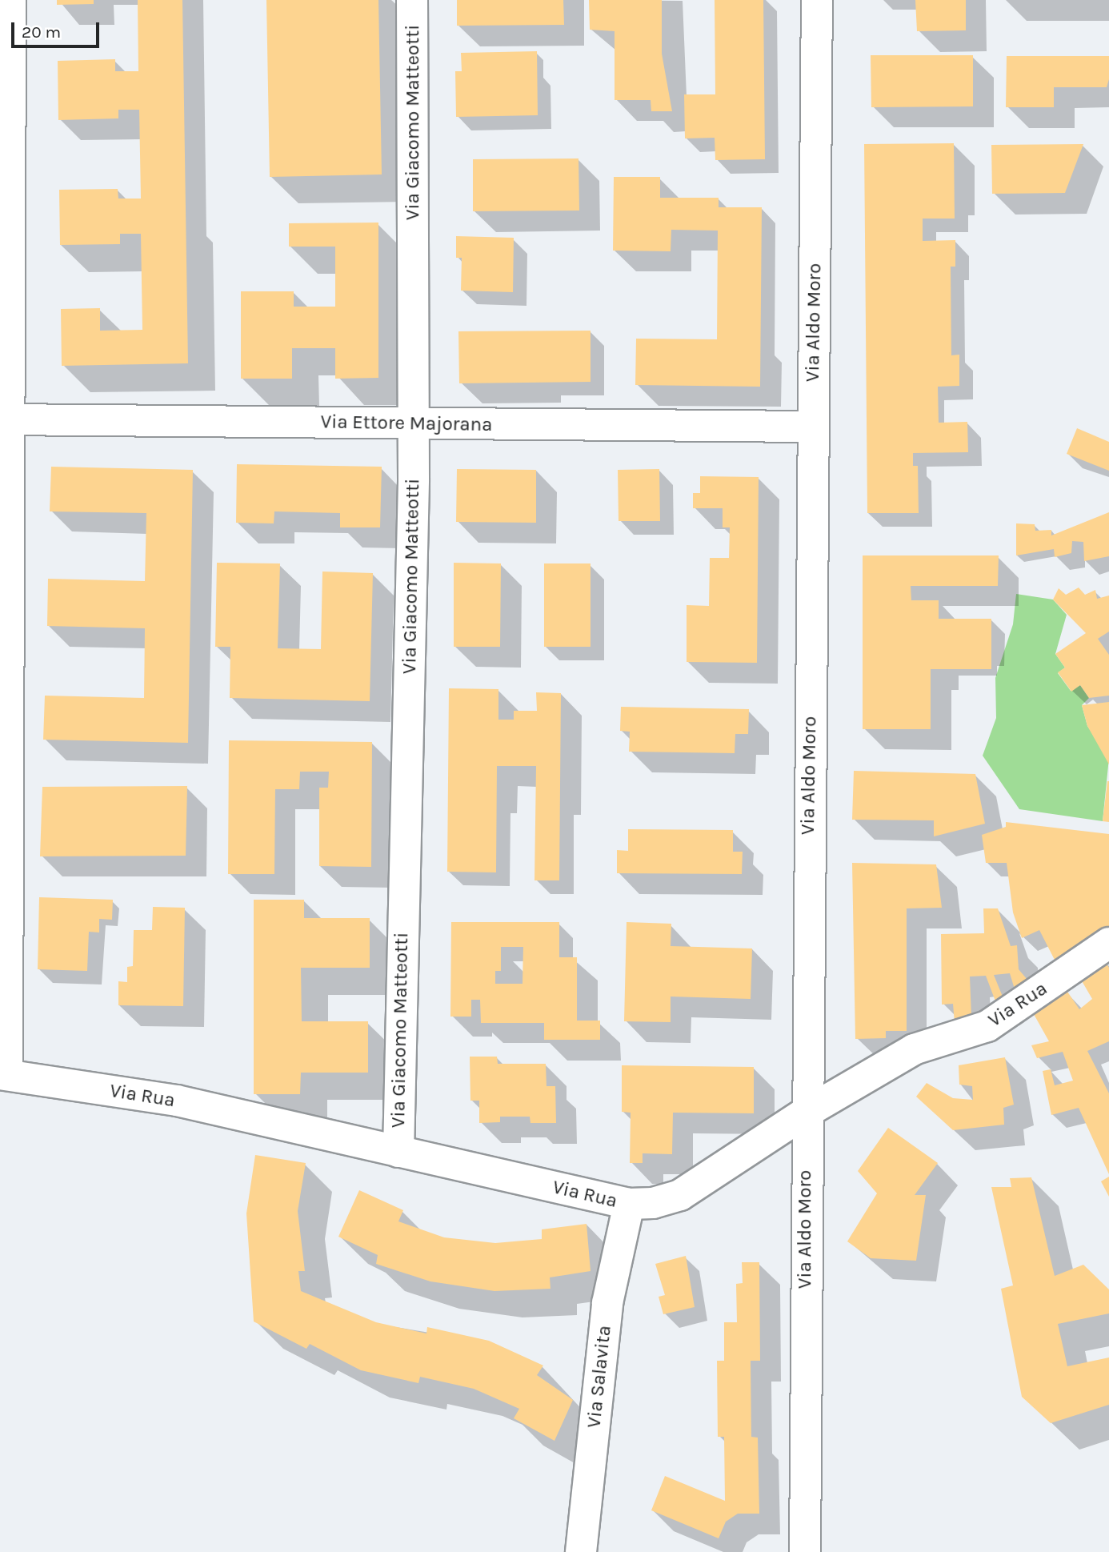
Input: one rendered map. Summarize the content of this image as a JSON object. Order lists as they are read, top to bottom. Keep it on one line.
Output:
{"streets":{"street":["Via Giacomo Matteotti","Via Aldo Moro","Via Ettore Majorana","Via Rua","Via Salavita"]},"crossings":[["Via Giacomo Matteotti","Via Ettore Majorana"],["Via Giacomo Matteotti","Via Rua"],["Via Aldo Moro","Via Ettore Majorana"],["Via Aldo Moro","Via Rua"],["Via Rua","Via Salavita"]],"scale_bar":"20 m"}
